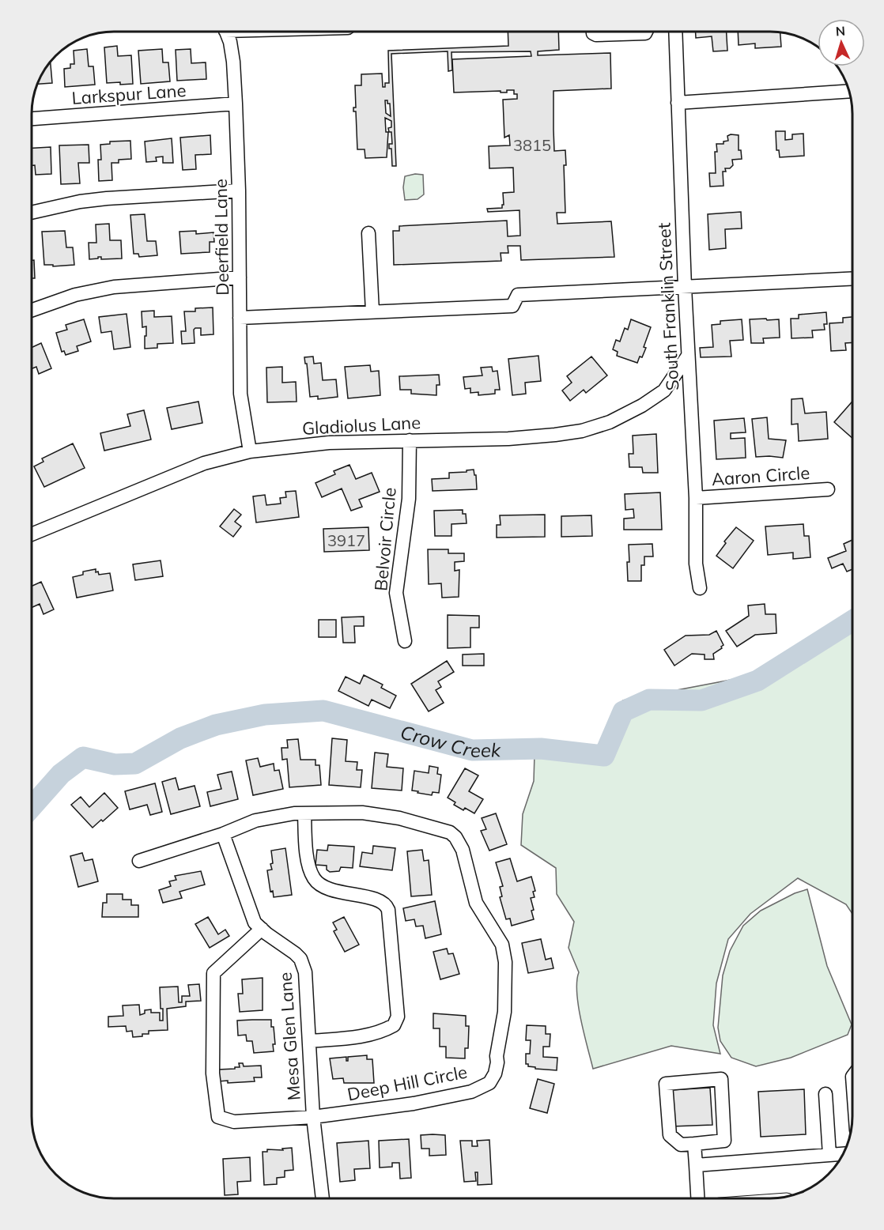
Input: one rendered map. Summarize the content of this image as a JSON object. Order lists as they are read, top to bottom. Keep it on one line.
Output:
{"streets":{"street":["Larkspur Lane","Deerfield Lane","South Franklin Street","Gladiolus Lane","Aaron Circle","Belvoir Circle","Mesa Glen Lane","Deep Hill Circle"]},"crossings":[["Larkspur Lane","Deerfield Lane"],["Deerfield Lane","Gladiolus Lane"],["South Franklin Street","Gladiolus Lane"],["South Franklin Street","Aaron Circle"],["Gladiolus Lane","Belvoir Circle"],["Mesa Glen Lane","Deep Hill Circle"]],"water":["Crow Creek"],"house_numbers":["3815","3917"],"north":"top"}
